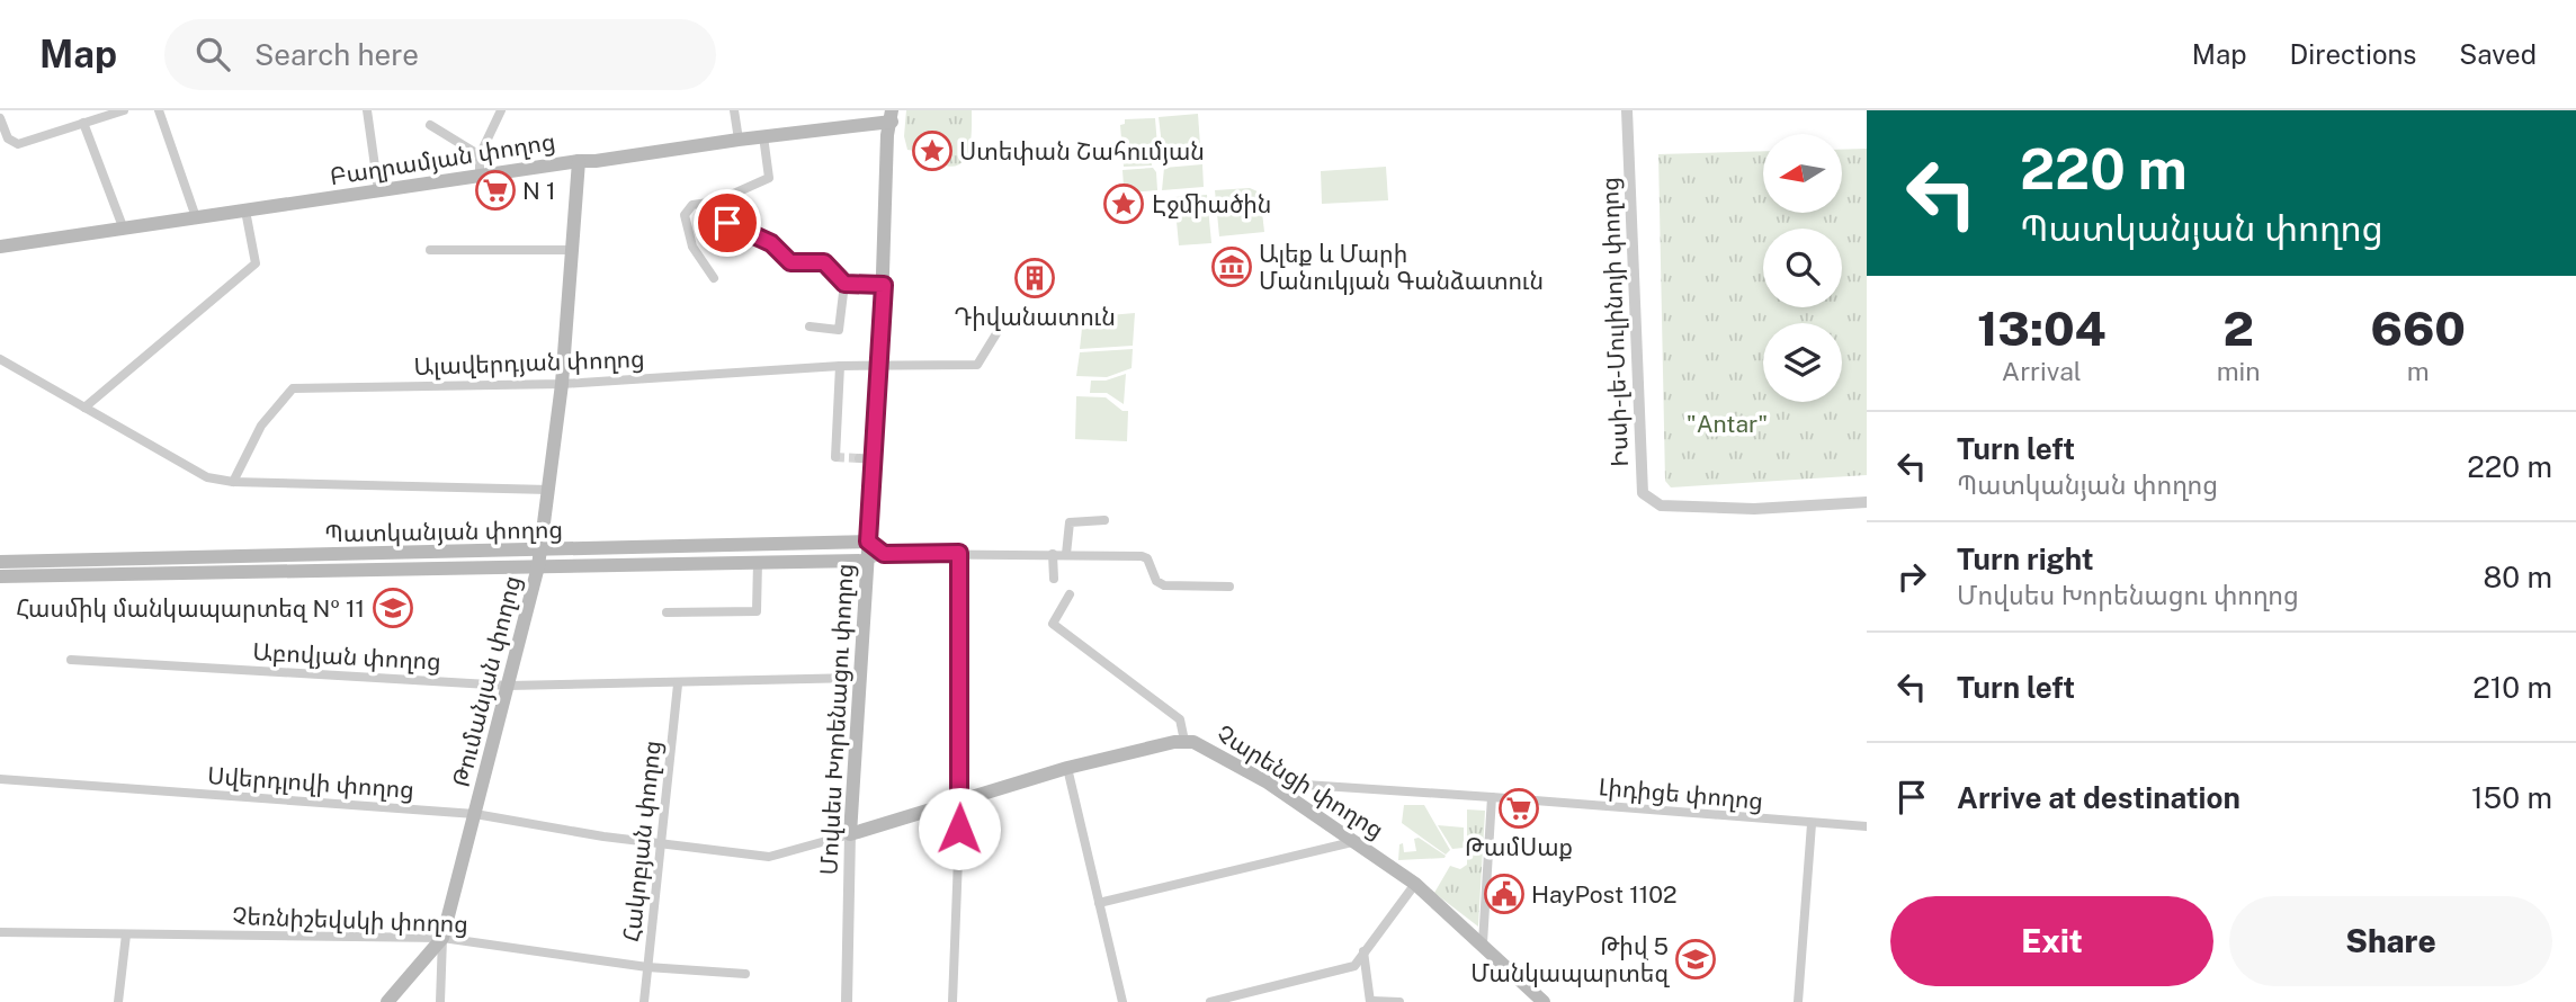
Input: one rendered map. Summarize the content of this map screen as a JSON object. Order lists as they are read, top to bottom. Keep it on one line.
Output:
{"streets":{"main road":["Բաղրամյան փողոց","Պատկանյան փողոց","Թումանյան փողոց","Մովսես Խորենացու փողոց","Չարենցի փողոց"],"street":["Իսսի-լե-Մուլինոյի փողոց","Ալավերդյան փողոց","Աբովյան փողոց","Սվերդլովի փողոց","Լիդիցե փողոց","Հակոբյան փողոց","Չեռնիշեվսկի փողոց"]},"crossings":[["Բաղրամյան փողոց","Թումանյան փողոց"],["Բաղրամյան փողոց","Մովսես Խորենացու փողոց"],["Ալավերդյան փողոց","Թումանյան փողոց"],["Ալավերդյան փողոց","Մովսես Խորենացու փողոց"],["Պատկանյան փողոց","Թումանյան փողոց"],["Պատկանյան փողոց","Մովսես Խորենացու փողոց"],["Աբովյան փողոց","Թումանյան փողոց"],["Աբովյան փողոց","Մովսես Խորենացու փողոց"],["Աբովյան փողոց","Հակոբյան փողոց"],["Թումանյան փողոց","Սվերդլովի փողոց"],["Թումանյան փողոց","Չեռնիշեվսկի փողոց"],["Մովսես Խորենացու փողոց","Չարենցի փողոց"],["Մովսես Խորենացու փողոց","Սվերդլովի փողոց"],["Չարենցի փողոց","Սվերդլովի փողոց"],["Չարենցի փողոց","Լիդիցե փողոց"],["Սվերդլովի փողոց","Հակոբյան փողոց"],["Հակոբյան փողոց","Չեռնիշեվսկի փողոց"]],"parks":["\"Antar\""],"places":{"place":["Ստեփան Շահումյան","Էջմիածին"],"supermarket":["N 1","ԹամՍաք"],"museum":["Ալեք և Մարի Մանուկյան Գանձատուն"],"building":["Դիվանատուն"],"school or university":["Հասմիկ մանկապարտեզ № 11","Թիվ 5 Մանկապարտեզ"],"public building":["HayPost 1102"]},"north":"left","page":{"header":"Map","search":"Search here","nav":["Map","Directions","Saved"],"turn":["220 m","Պատկանյան փողոց"],"eta":["13:04","Arrival","2","min","660","m"],"list":[{"name":"Turn left","note":"Պատկանյան փողոց","value":"220 m"},{"name":"Turn right","note":"Մովսես Խորենացու փողոց","value":"80 m"},{"name":"Turn left","value":"210 m"},{"name":"Arrive at destination","value":"150 m"}],"buttons":["Exit","Share"]}}
